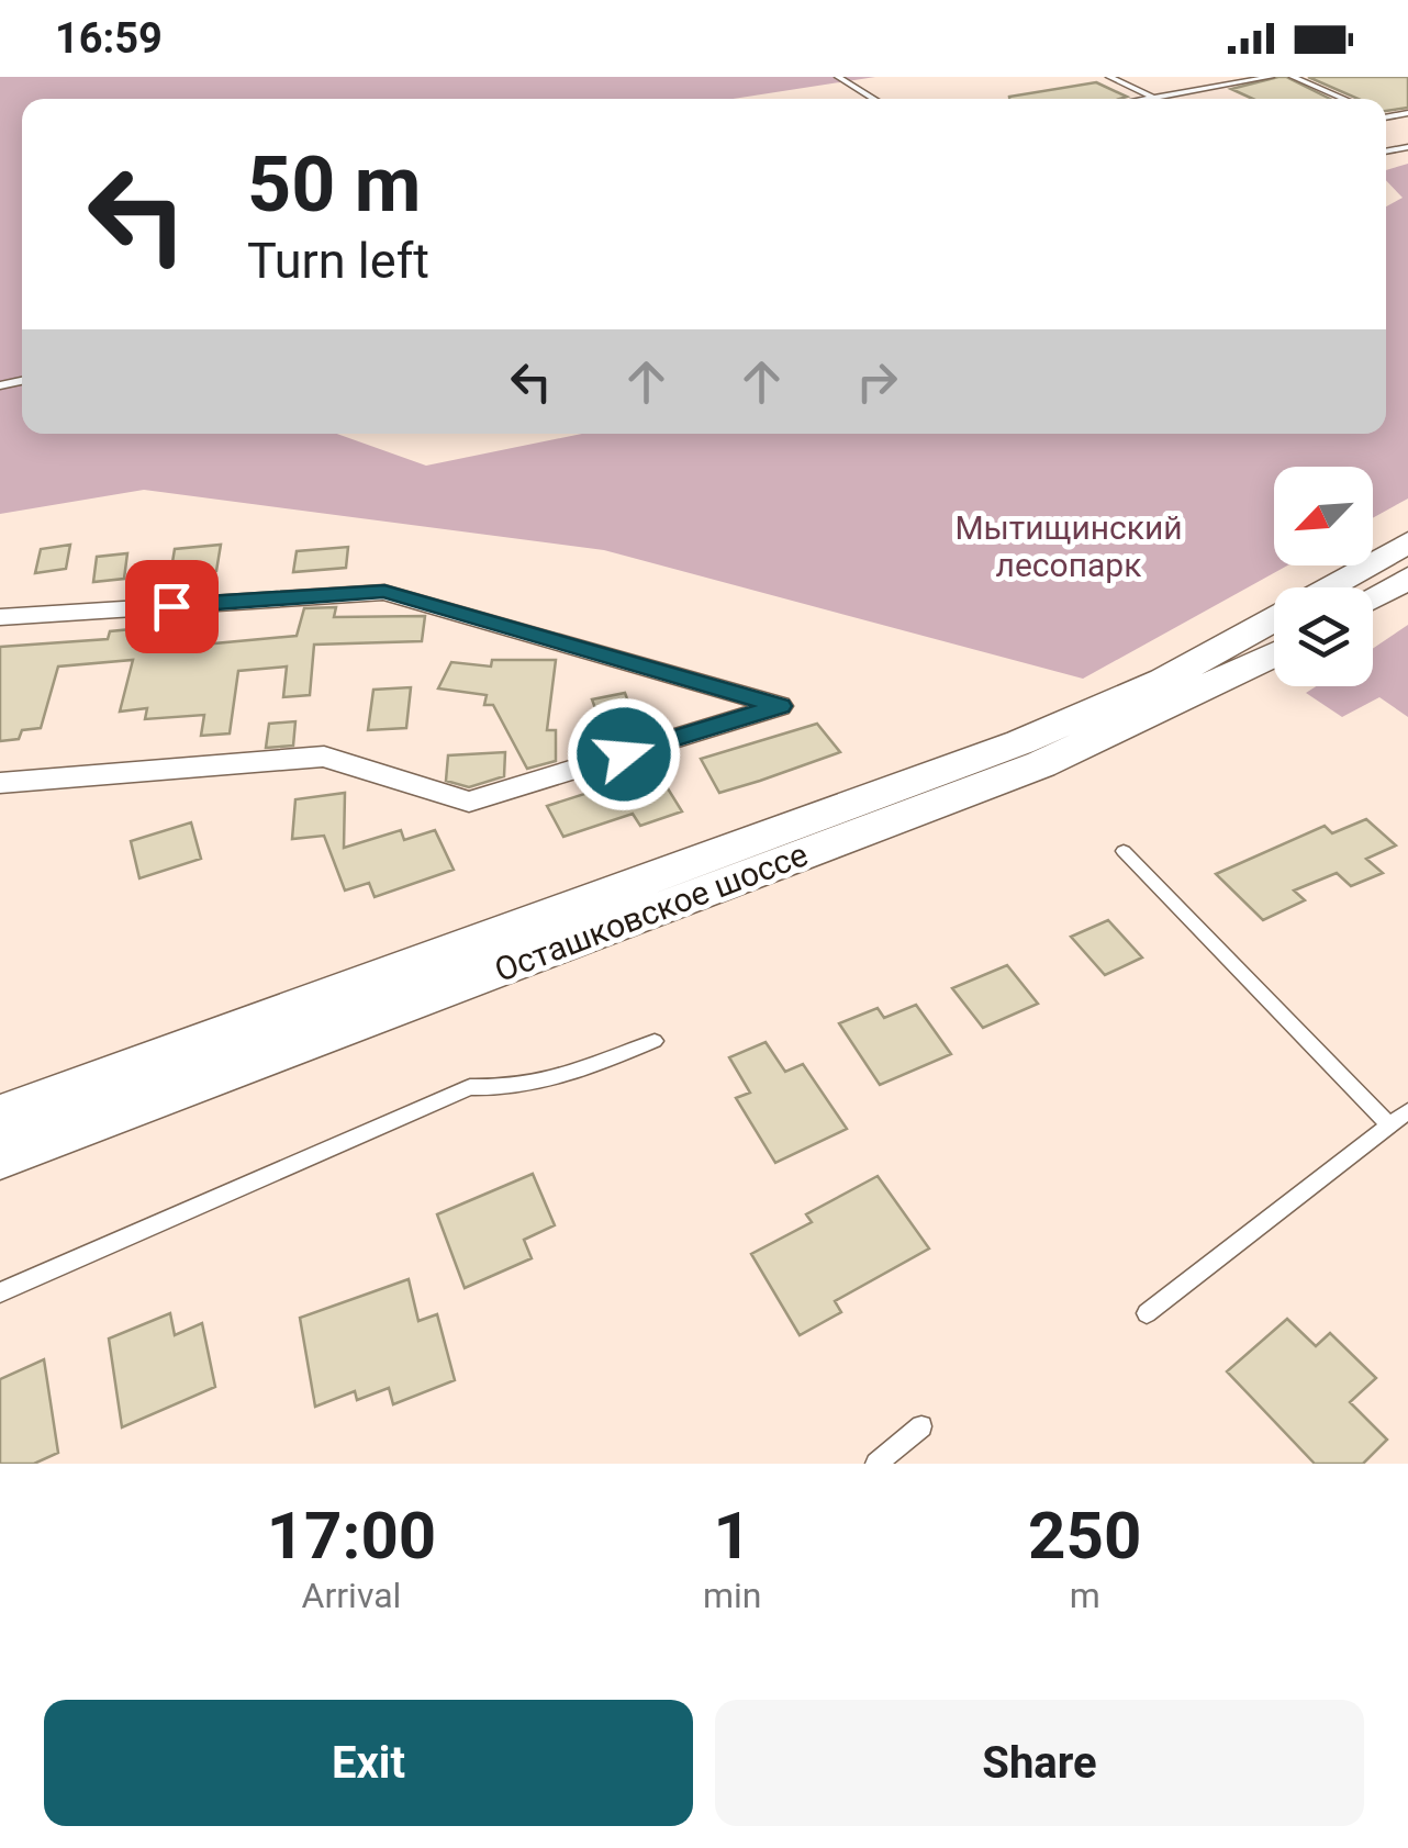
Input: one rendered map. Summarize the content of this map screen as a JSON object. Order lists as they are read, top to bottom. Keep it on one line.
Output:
{"streets":{"main road":["Осташковское шоссе"]},"parks":["Мытищинский лесопарк"],"north":"bottom left","page":{"status":"16:59","turn":["50 m","Turn left"],"eta":["17:00","Arrival","1","min","250","m"],"buttons":["Exit","Share"]}}
